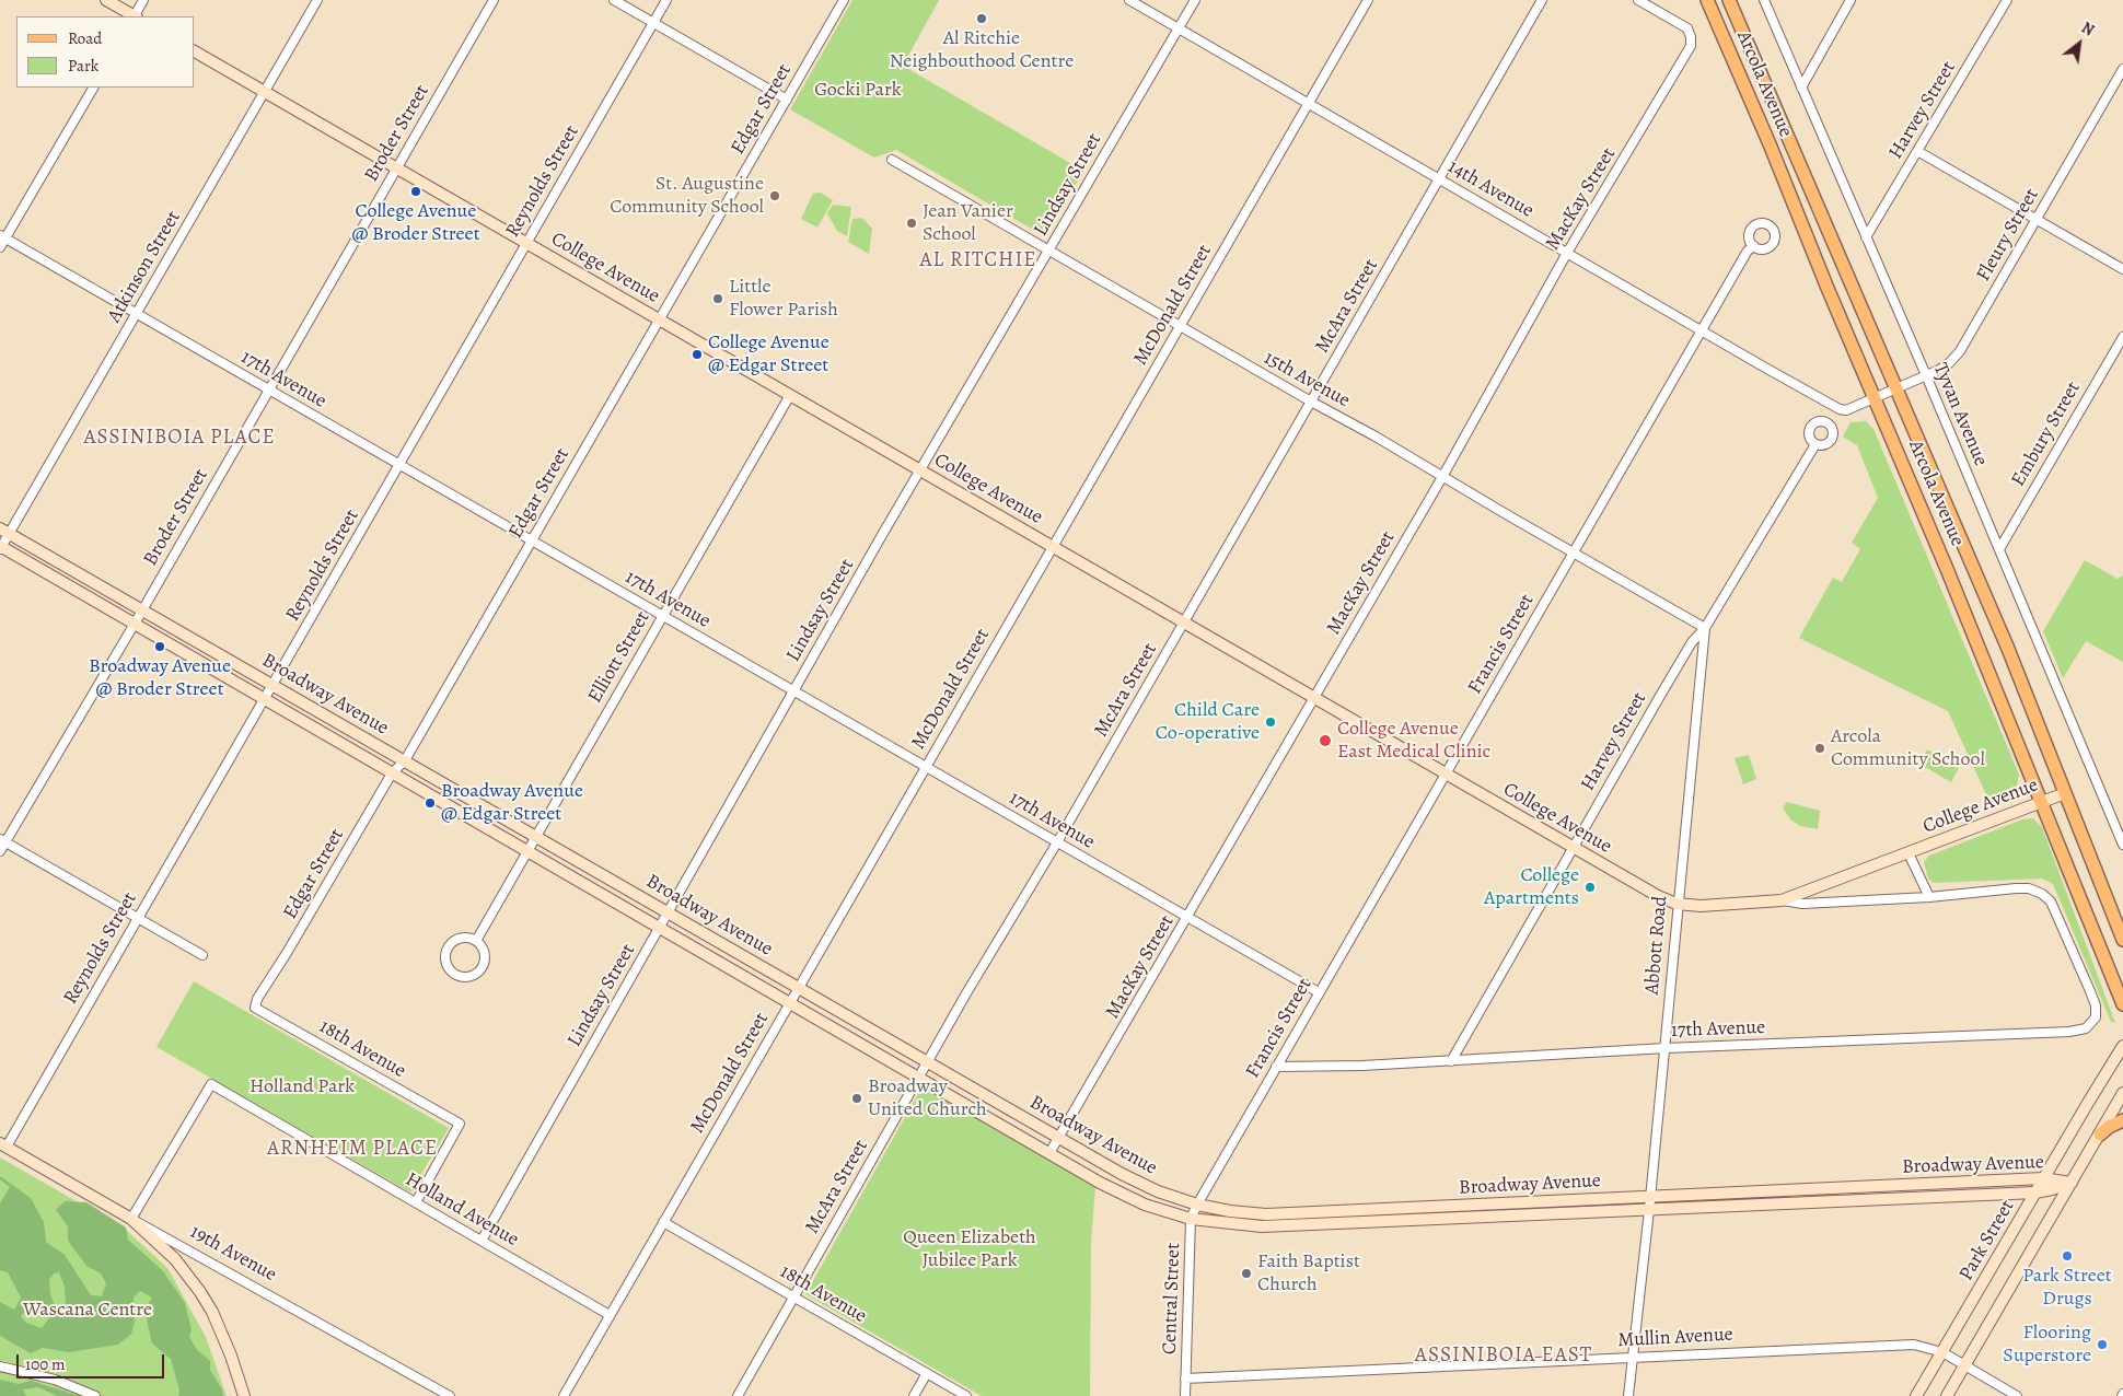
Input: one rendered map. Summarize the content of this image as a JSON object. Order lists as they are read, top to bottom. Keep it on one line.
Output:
{"streets":{"main road":["Arcola Avenue"],"street":["Edgar Street","Harvey Street","Broder Street","Reynolds Street","Lindsay Street","14th Avenue","MacKay Street","Fleury Street","Atkinson Street","College Avenue","McDonald Street","McAra Street","17th Avenue","15th Avenue","Tyvan Avenue","Embury Street","Francis Street","Elliott Street","Broadway Avenue","Abbott Road","18th Avenue","Holland Avenue","Park Street","19th Avenue","Central Street","Mullin Avenue"]},"crossings":[["Arcola Avenue","14th Avenue"],["Arcola Avenue","Fleury Street"],["Arcola Avenue","College Avenue"],["Edgar Street","College Avenue"],["Edgar Street","17th Avenue"],["Edgar Street","Broadway Avenue"],["Edgar Street","18th Avenue"],["Harvey Street","College Avenue"],["Harvey Street","17th Avenue"],["Harvey Street","15th Avenue"],["Harvey Street","Tyvan Avenue"],["Harvey Street","Abbott Road"],["Broder Street","College Avenue"],["Broder Street","17th Avenue"],["Broder Street","Broadway Avenue"],["Reynolds Street","College Avenue"],["Reynolds Street","17th Avenue"],["Reynolds Street","Broadway Avenue"],["Reynolds Street","19th Avenue"],["Lindsay Street","14th Avenue"],["Lindsay Street","College Avenue"],["Lindsay Street","17th Avenue"],["Lindsay Street","15th Avenue"],["Lindsay Street","Broadway Avenue"],["Lindsay Street","Holland Avenue"],["14th Avenue","MacKay Street"],["14th Avenue","Fleury Street"],["14th Avenue","McDonald Street"],["14th Avenue","McAra Street"],["14th Avenue","Francis Street"],["MacKay Street","College Avenue"],["MacKay Street","17th Avenue"],["MacKay Street","15th Avenue"],["MacKay Street","Broadway Avenue"],["Fleury Street","Tyvan Avenue"],["Atkinson Street","College Avenue"],["Atkinson Street","17th Avenue"],["Atkinson Street","Broadway Avenue"],["College Avenue","McDonald Street"],["College Avenue","McAra Street"],["College Avenue","17th Avenue"],["College Avenue","Francis Street"],["College Avenue","Elliott Street"],["College Avenue","Abbott Road"],["McDonald Street","17th Avenue"],["McDonald Street","15th Avenue"],["McDonald Street","Broadway Avenue"],["McDonald Street","18th Avenue"],["McDonald Street","Holland Avenue"],["McAra Street","17th Avenue"],["McAra Street","15th Avenue"],["McAra Street","Broadway Avenue"],["McAra Street","18th Avenue"],["17th Avenue","Francis Street"],["17th Avenue","Elliott Street"],["17th Avenue","Abbott Road"],["15th Avenue","Francis Street"],["15th Avenue","Abbott Road"],["Tyvan Avenue","Embury Street"],["Francis Street","Broadway Avenue"],["Francis Street","Central Street"],["Elliott Street","Broadway Avenue"],["Broadway Avenue","Abbott Road"],["Broadway Avenue","Park Street"],["Broadway Avenue","Central Street"],["Abbott Road","Mullin Avenue"],["18th Avenue","Holland Avenue"],["Holland Avenue","19th Avenue"],["Park Street","Mullin Avenue"],["Central Street","Mullin Avenue"]],"districts":["AL RITCHIE","ASSINIBOIA PLACE","ARNHEIM PLACE","ASSINIBOIA EAST"],"parks":["Gocki Park","Holland Park","Queen Elizabeth Jubilee Park","Wascana Centre"],"places":["Al Ritchie Neighbouthood Centre","College Avenue @ Broder Street","St. Augustine Community School","Jean Vanier School","Little Flower Parish","College Avenue @ Edgar Street","Broadway Avenue @ Broder Street","Child Care Co-operative","College Avenue East Medical Clinic","Arcola Community School","Broadway Avenue @ Edgar Street","College Apartments","Broadway United Church","Park Street Drugs","Faith Baptist Church","Flooring Superstore"],"legend":["Road","Park"],"scale_bar":"100 m","north":"top right"}
